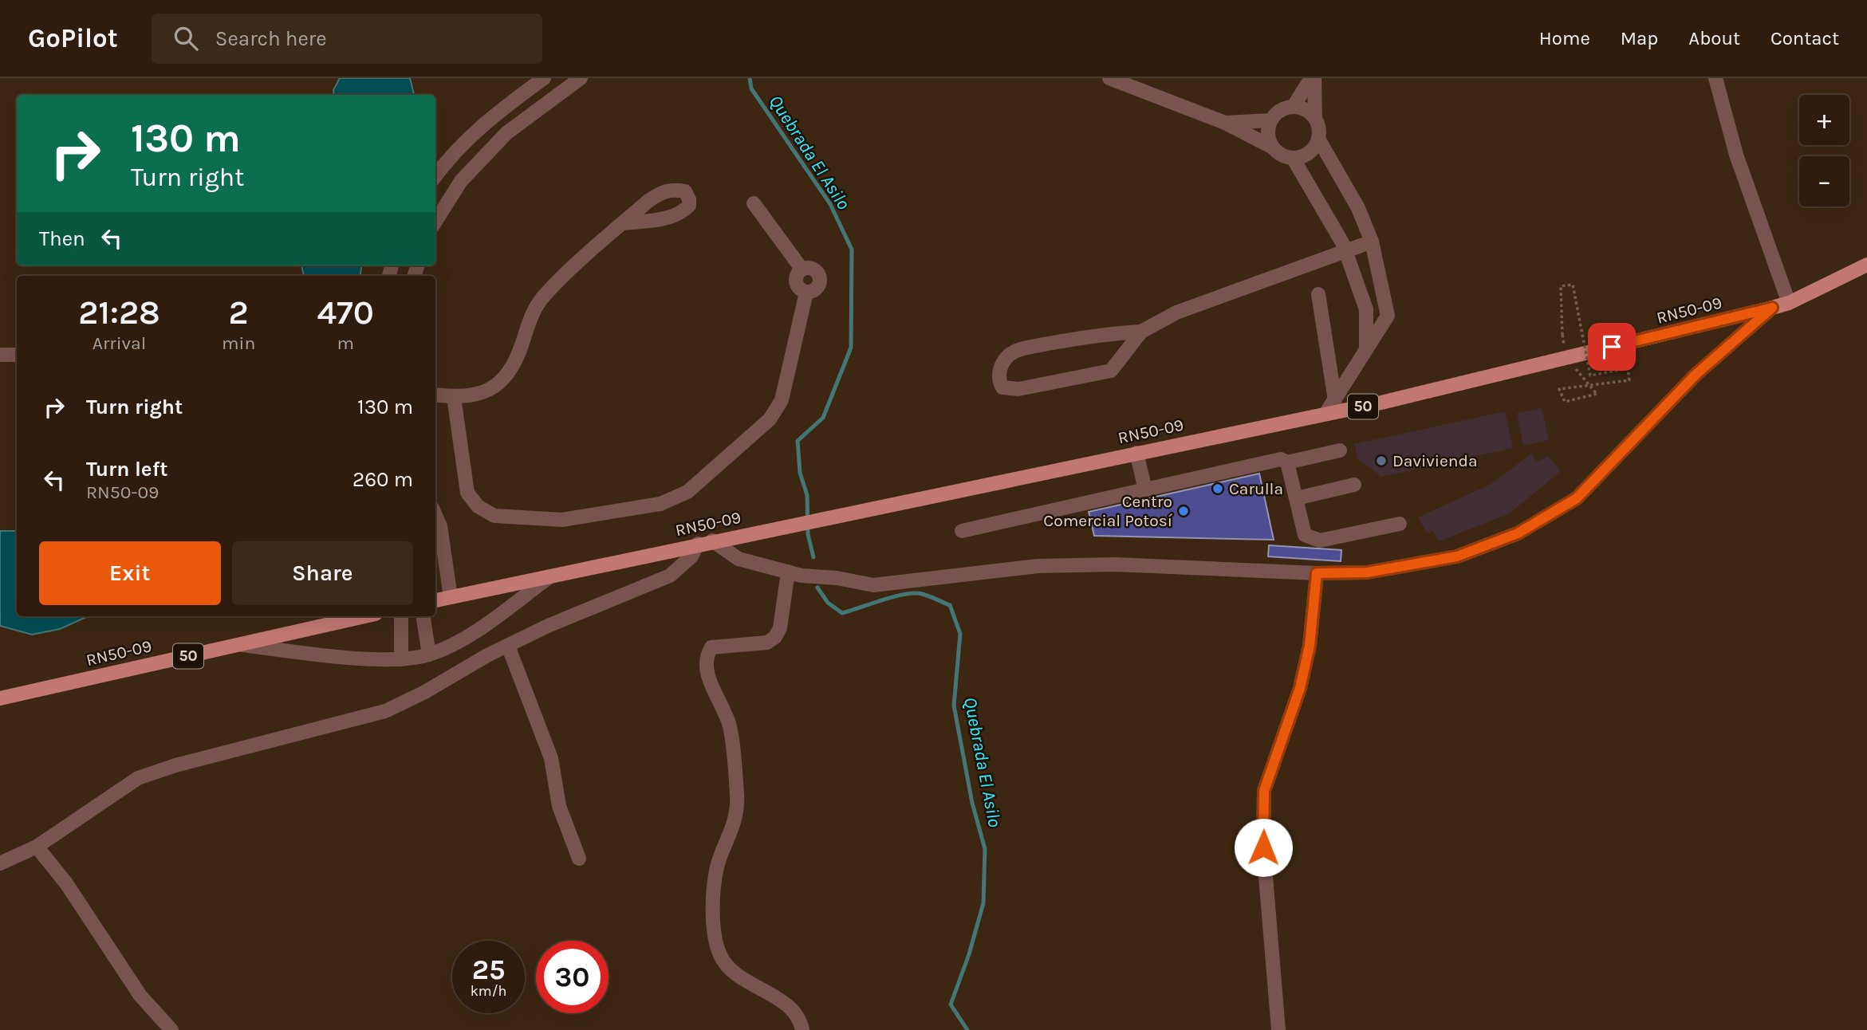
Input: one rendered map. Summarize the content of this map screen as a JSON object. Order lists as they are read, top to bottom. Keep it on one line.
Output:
{"streets":{"main road":["RN50-09","50"]},"water":["Quebrada El Asilo"],"places":["Davivienda","Carulla","Centro Comercial Potosí"],"page":{"header":"GoPilot","search":"Search here","nav":["Home","Map","About","Contact"],"map_buttons":["+","−"],"turn":["130 m","Turn right"],"then":"Then","eta":["21:28","Arrival","2","min","470","m"],"list":[{"name":"Turn right","value":"130 m"},{"name":"Turn left","note":"RN50-09","value":"260 m"}],"buttons":["Exit","Share"],"speed":"25 km/h","limit":"30"}}
